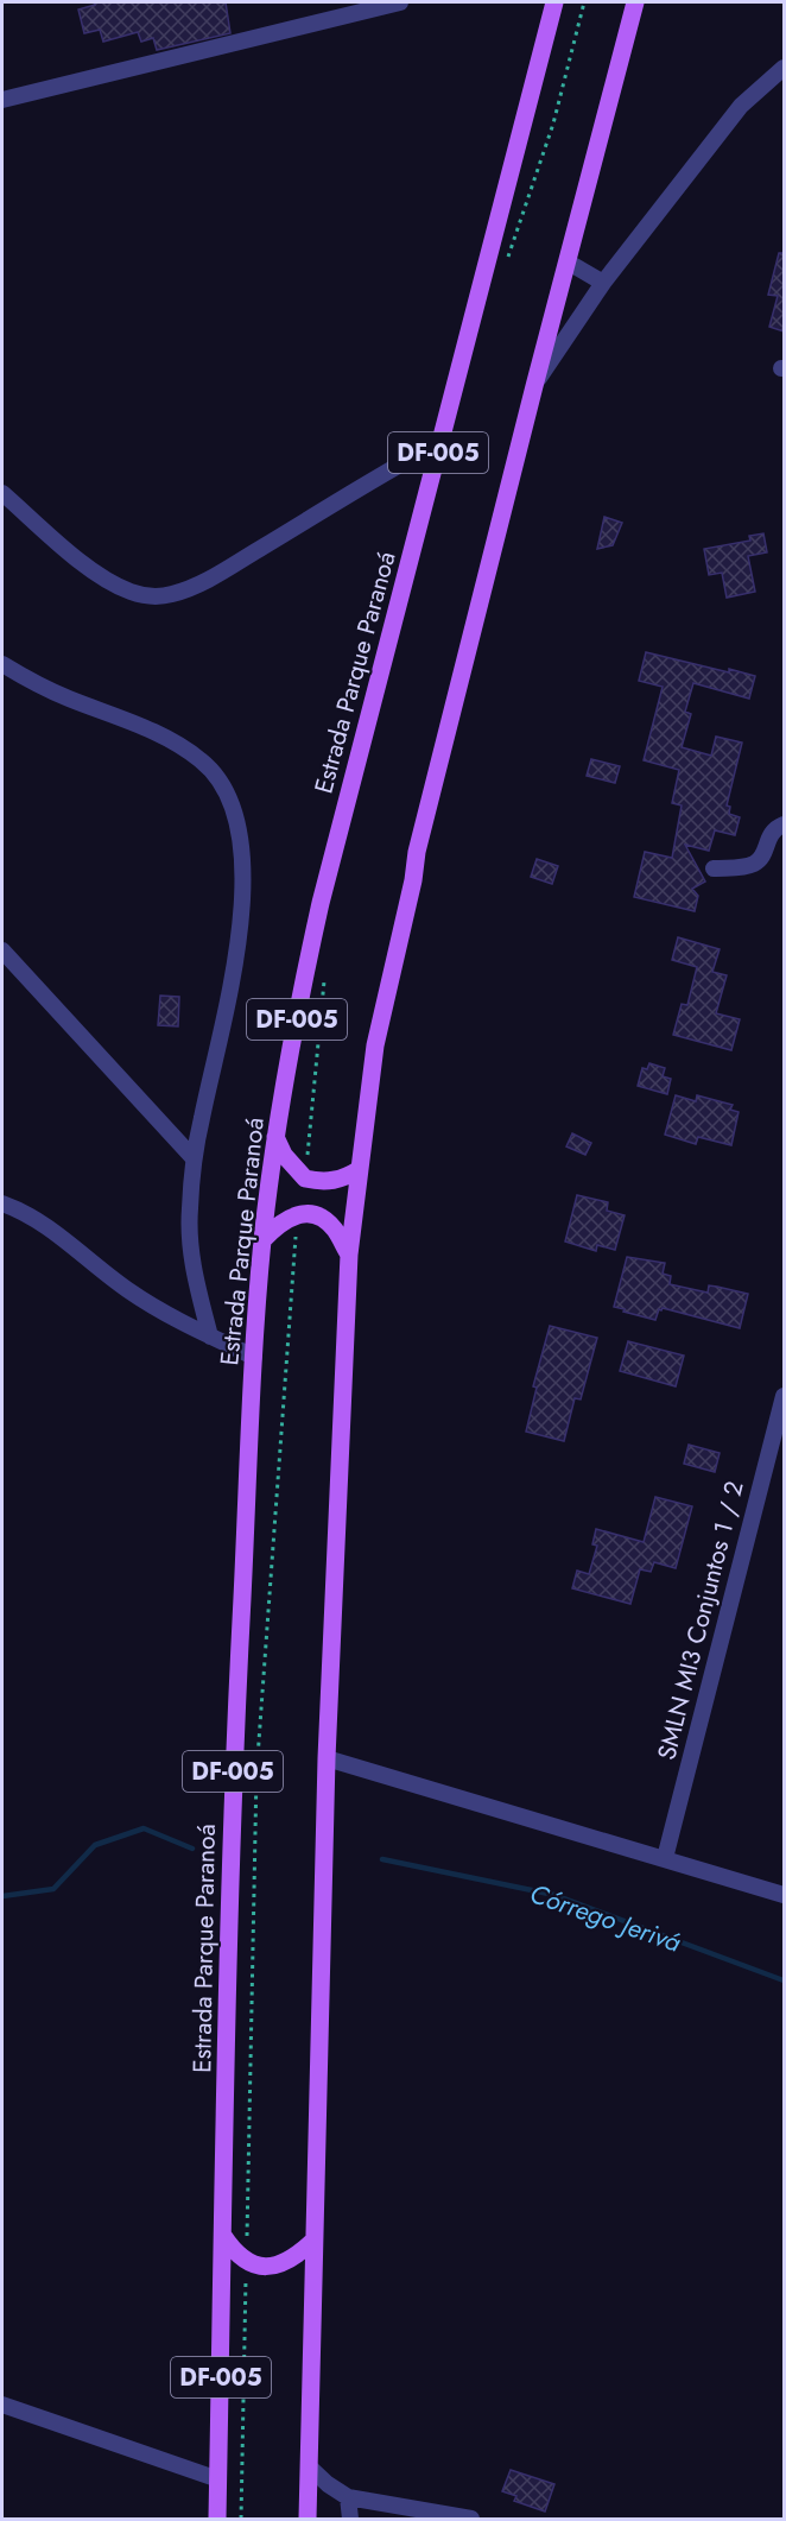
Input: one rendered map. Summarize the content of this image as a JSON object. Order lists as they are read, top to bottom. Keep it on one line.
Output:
{"streets":{"main road":["DF-005","Estrada Parque Paranoá"],"street":["SMLN MI3 Conjuntos 1 / 2"]},"water":["Córrego Jerivá"]}
